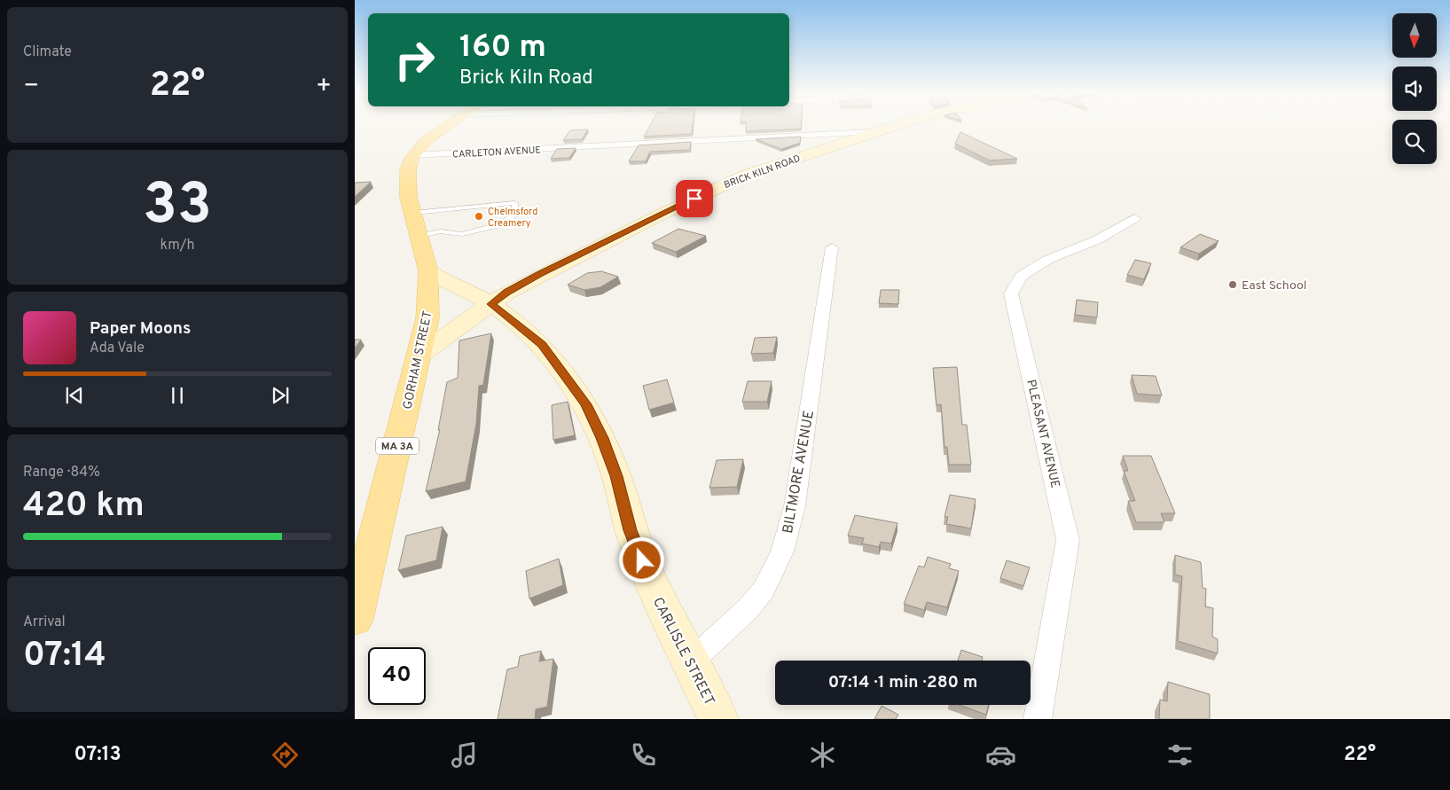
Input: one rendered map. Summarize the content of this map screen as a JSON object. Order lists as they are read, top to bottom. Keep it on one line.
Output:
{"streets":{"main road":["GORHAM STREET","MA 3A"],"street":["CARLETON AVENUE","BRICK KILN ROAD","PLEASANT AVENUE","BILTMORE AVENUE","CARLISLE STREET"]},"crossings":[["CARLETON AVENUE","BRICK KILN ROAD"],["CARLETON AVENUE","GORHAM STREET"],["BRICK KILN ROAD","GORHAM STREET"],["BRICK KILN ROAD","CARLISLE STREET"],["GORHAM STREET","CARLISLE STREET"],["BILTMORE AVENUE","CARLISLE STREET"]],"places":["Chelmsford Creamery","East School"],"north":"bottom","page":{"tile":["Climate",["33","km/h"],["Range · 84%","420 km"],["Arrival","07:14"]],"turn":["160 m","Brick Kiln Road"],"heat":["−","22°","+"],"song":["Paper Moons","Ada Vale"],"limit":"40","trip":"07:14 · 1 min · 280 m","tabs":["07:13","22°"]}}
